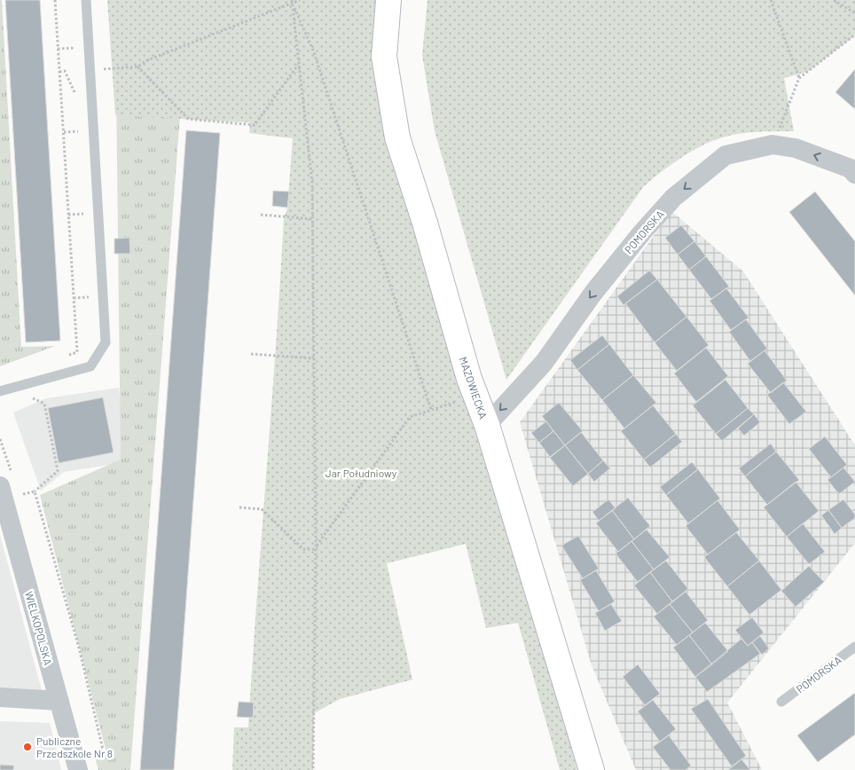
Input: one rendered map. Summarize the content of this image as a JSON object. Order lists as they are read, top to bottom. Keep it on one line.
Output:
{"streets":{"street":["POMORSKA","MAZOWIECKA","WIELKOPOLSKA"]},"crossings":[["POMORSKA","MAZOWIECKA"]],"one_way":["POMORSKA"],"parks":["Jar Południowy"],"places":["Publiczne Przedszkole Nr 8"]}
